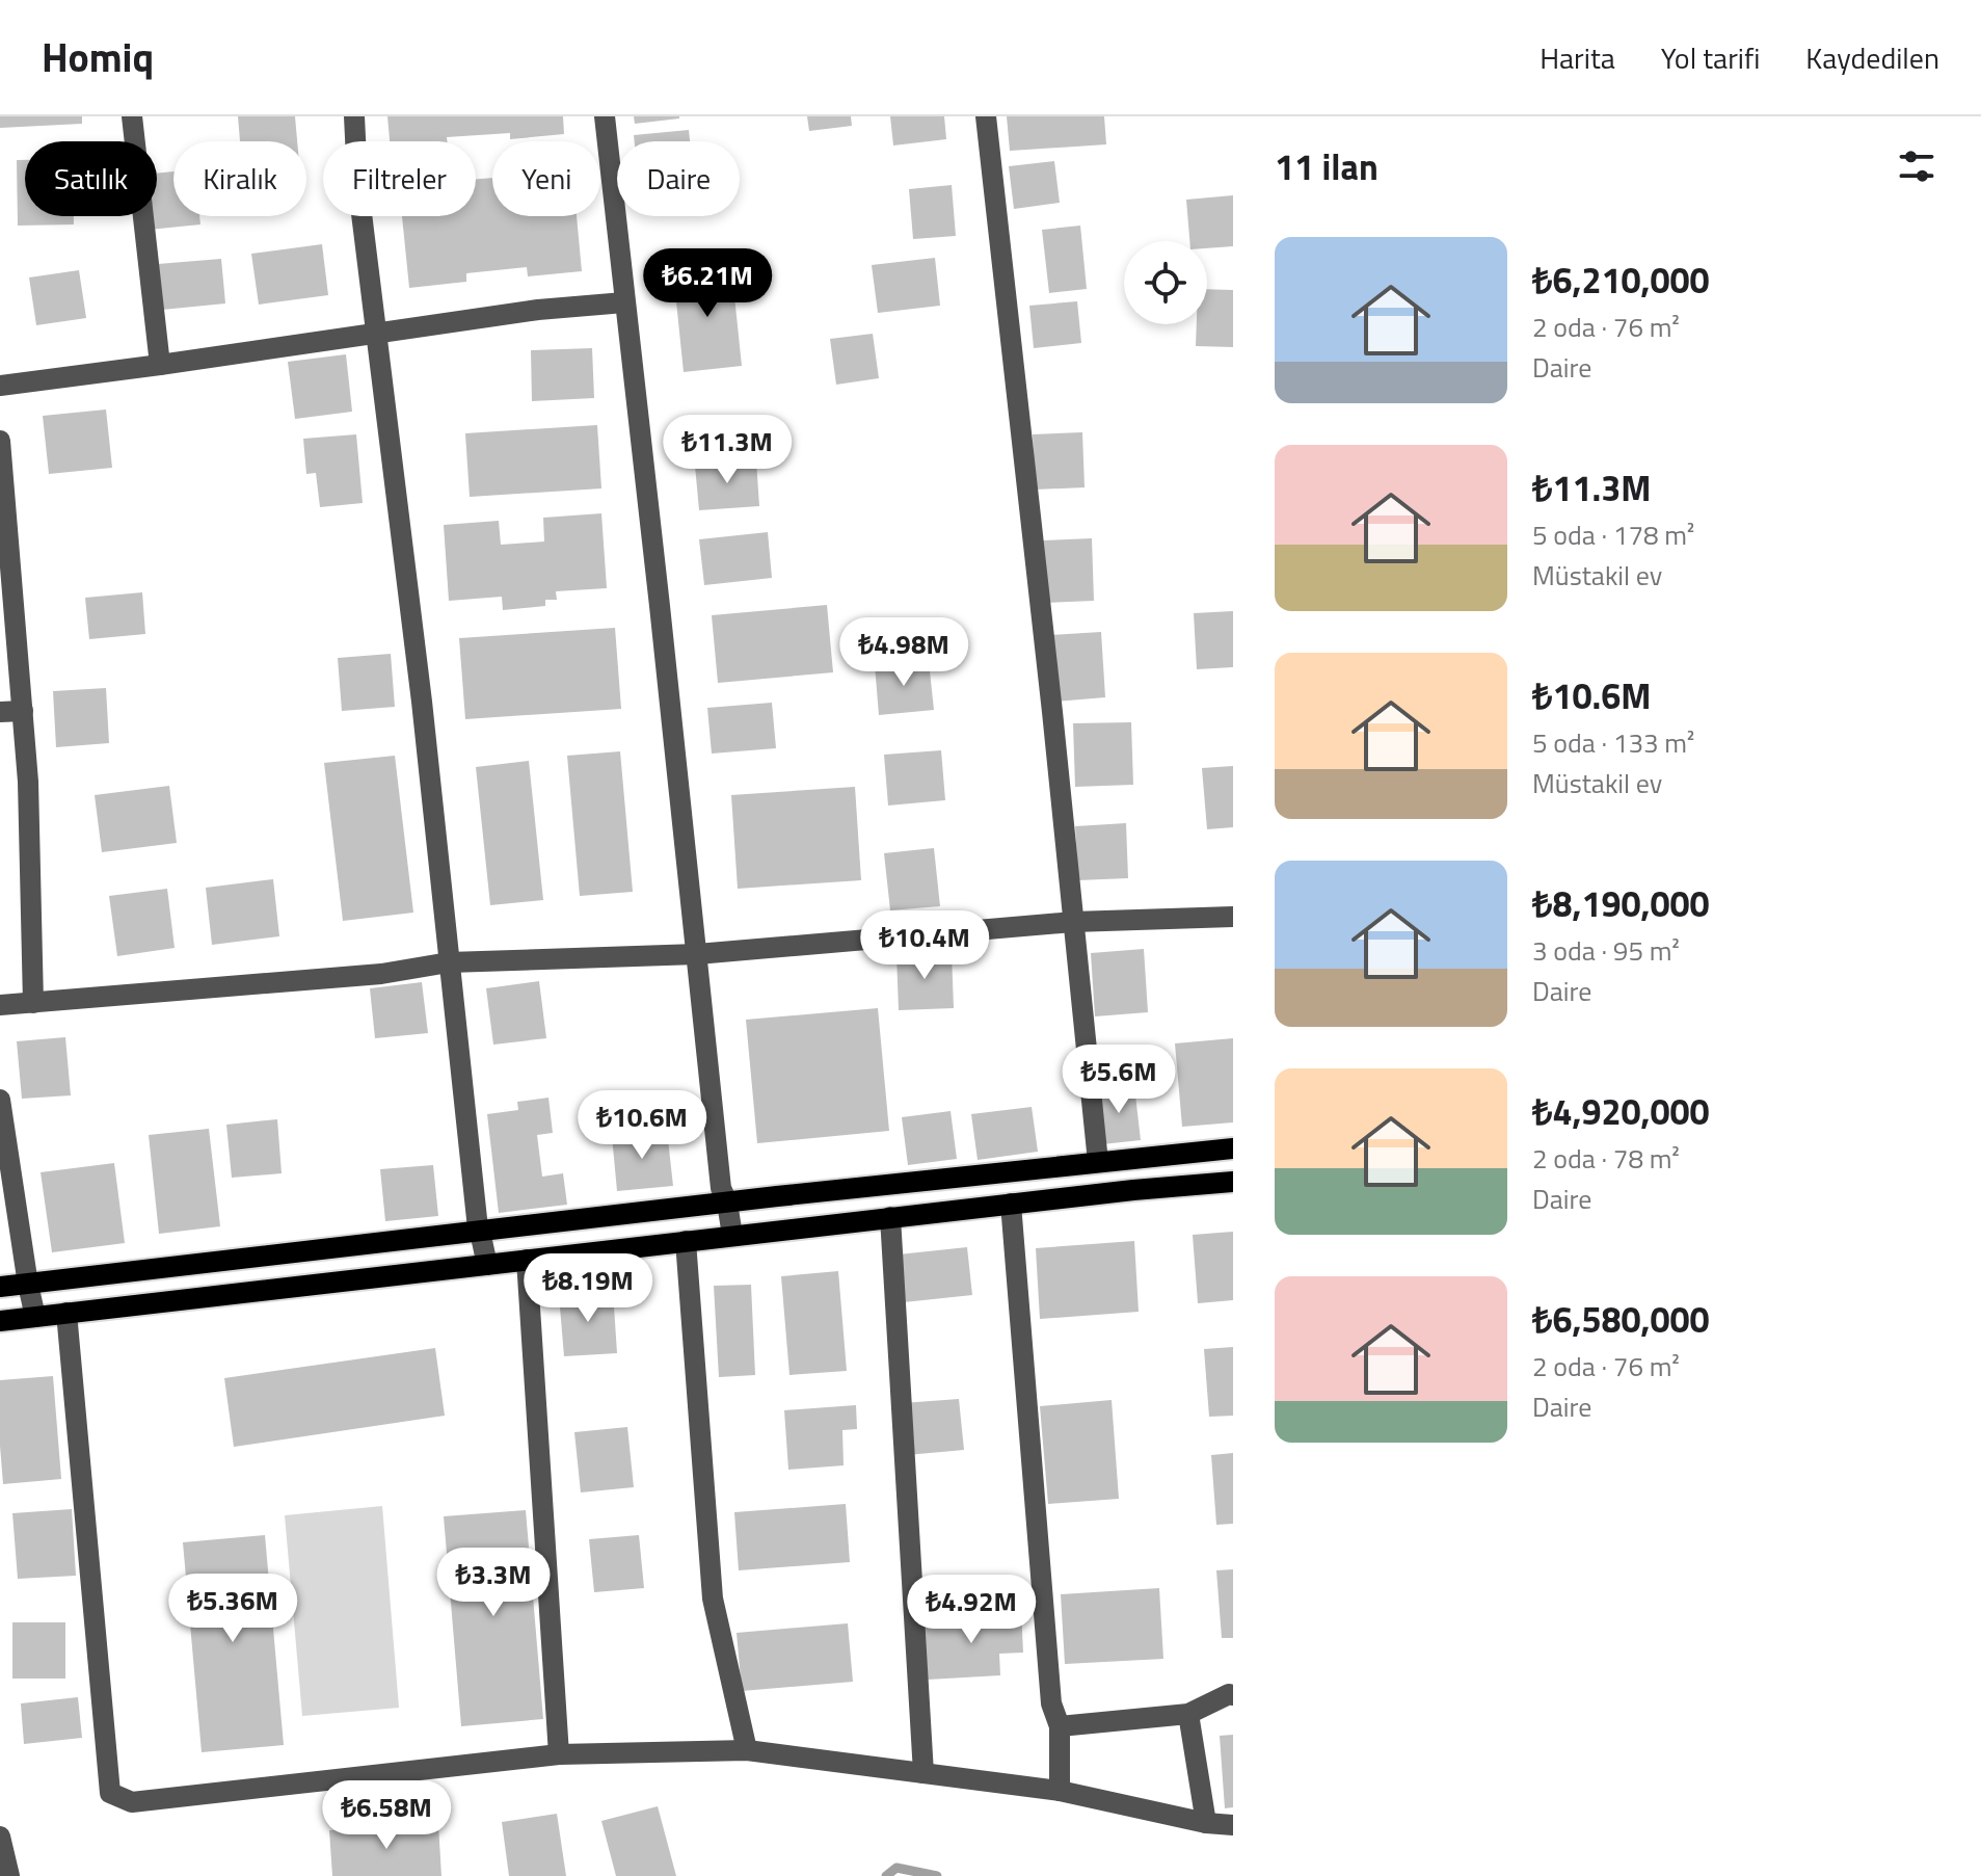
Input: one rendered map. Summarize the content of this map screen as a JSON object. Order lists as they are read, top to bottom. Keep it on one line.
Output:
{"page":{"header":"Homiq","nav":["Harita","Yol tarifi","Kaydedilen"],"heading":"11 ilan","chip":["Satılık","Kiralık","Filtreler","Yeni","Daire"],"list":[{"name":"₺6,210,000","note":"2 oda · 76 m² · Daire"},{"name":"₺11.3M","note":"5 oda · 178 m² · Müstakil ev"},{"name":"₺10.6M","note":"5 oda · 133 m² · Müstakil ev"},{"name":"₺8,190,000","note":"3 oda · 95 m² · Daire"},{"name":"₺4,920,000","note":"2 oda · 78 m² · Daire"},{"name":"₺6,580,000","note":"2 oda · 76 m² · Daire"}],"price":["₺6.21M","₺11.3M","₺4.98M","₺10.4M","₺5.6M","₺10.6M","₺8.19M","₺3.3M","₺5.36M","₺4.92M","₺6.58M"]}}
